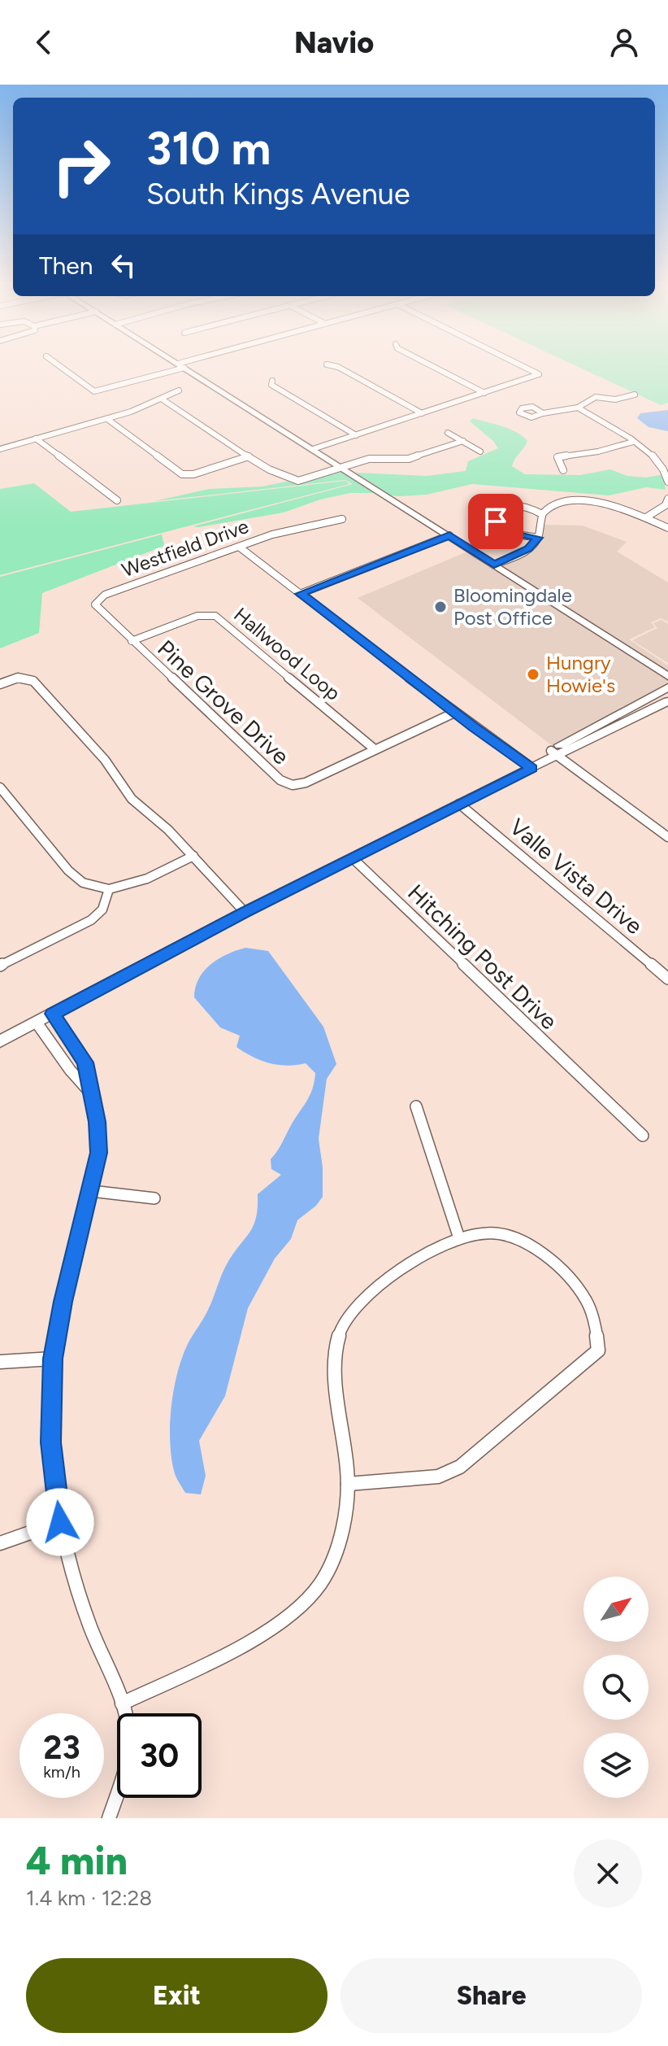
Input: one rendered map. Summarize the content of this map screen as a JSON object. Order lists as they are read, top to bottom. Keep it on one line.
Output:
{"streets":{"street":["Westfield Drive","Hallwood Loop","Pine Grove Drive","Valle Vista Drive","Hitching Post Drive"]},"crossings":[["Westfield Drive","Hallwood Loop"],["Westfield Drive","Pine Grove Drive"],["Hallwood Loop","Pine Grove Drive"]],"places":["Bloomingdale Post Office","Hungry Howie's"],"north":"top right","page":{"header":"Navio","turn":["310 m","South Kings Avenue"],"then":"Then","speed":"23 km/h","limit":"30","heading":["4 min","1.4 km · 12:28"],"buttons":["Exit","Share"]}}
